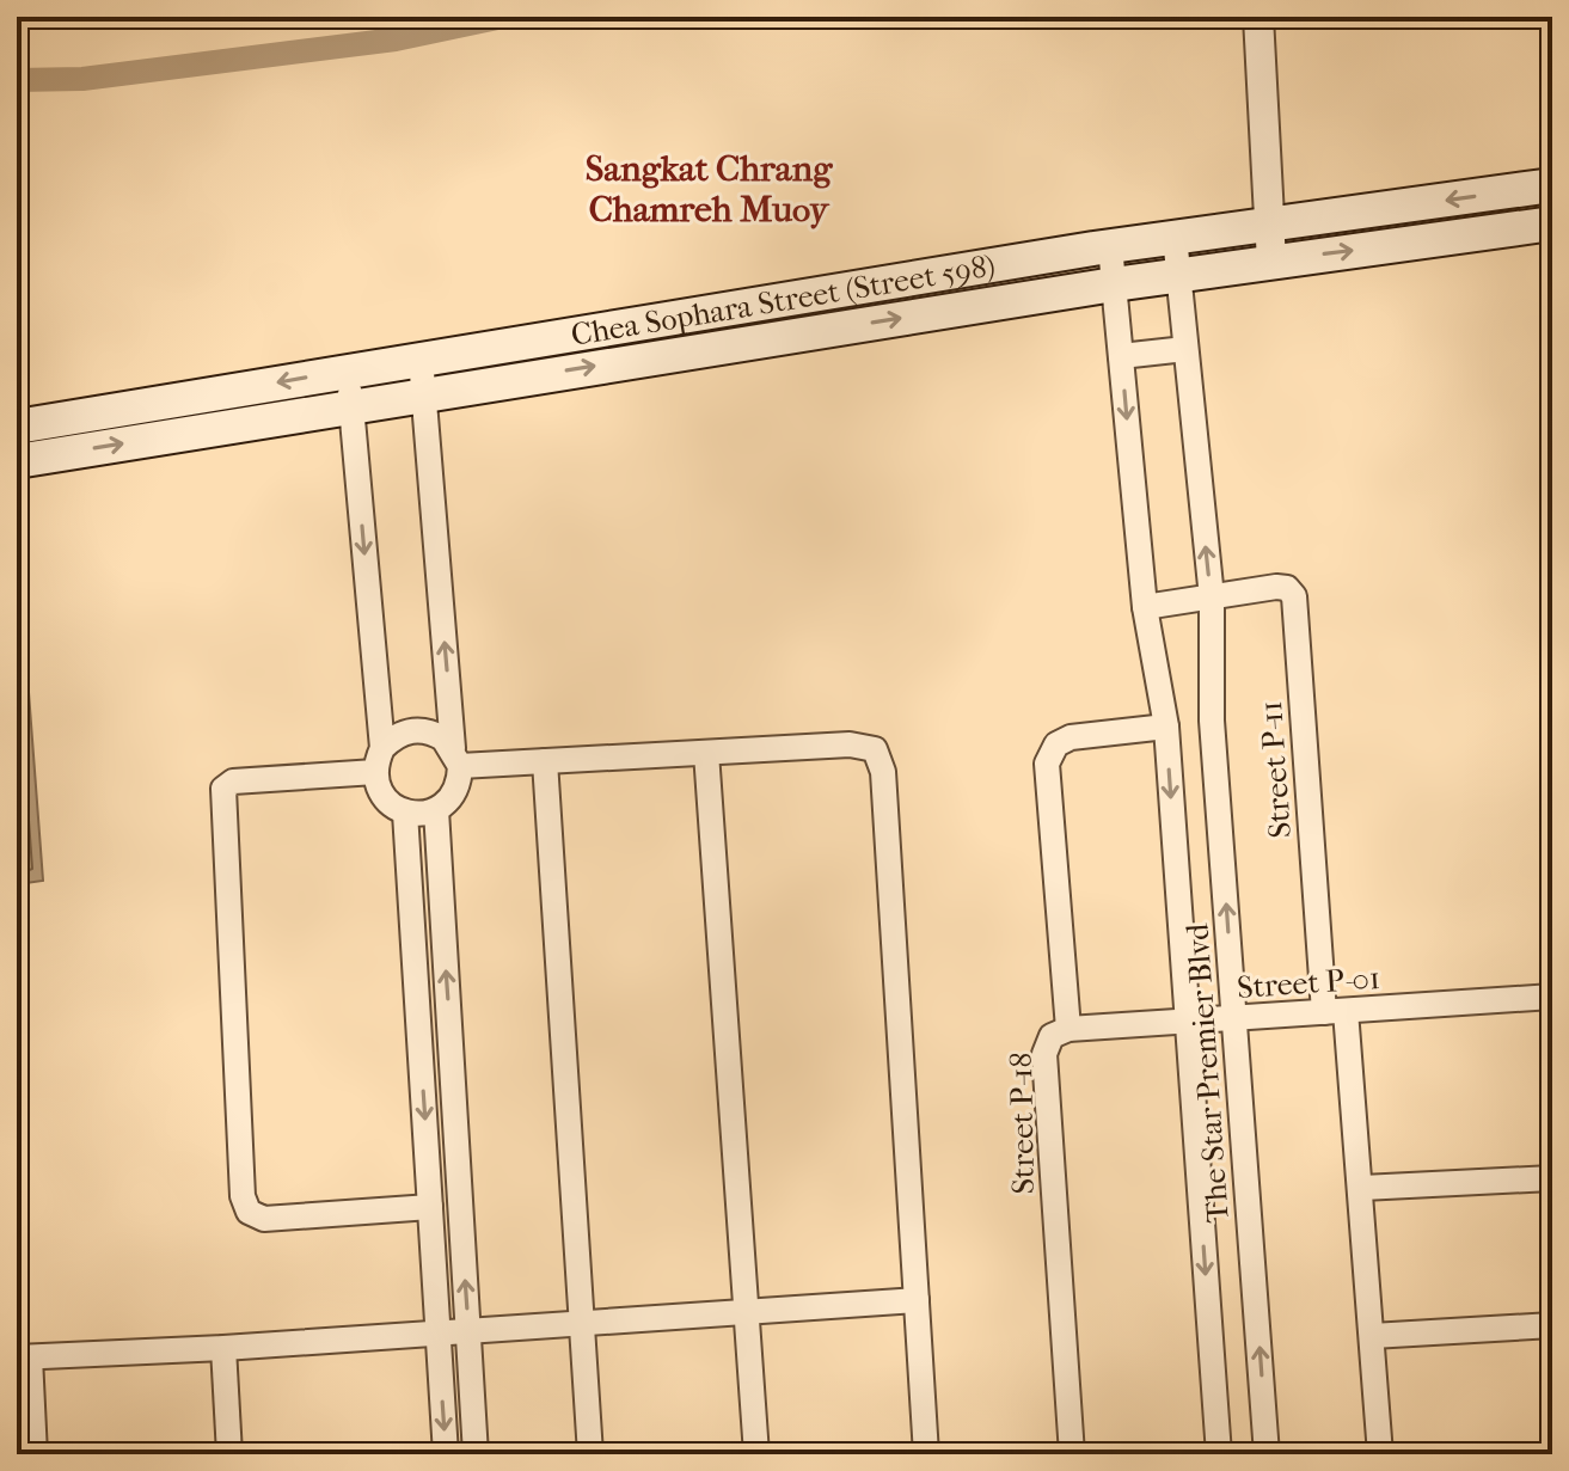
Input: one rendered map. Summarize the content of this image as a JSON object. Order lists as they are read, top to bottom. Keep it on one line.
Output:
{"streets":{"main road":["Chea Sophara Street (Street 598)"],"street":["Street P-11","Street P-01","The Star Premier Blvd","Street P-18"]},"crossings":[["Chea Sophara Street (Street 598)","The Star Premier Blvd"],["Street P-11","Street P-01"],["Street P-11","The Star Premier Blvd"],["Street P-01","The Star Premier Blvd"],["Street P-01","Street P-18"],["The Star Premier Blvd","Street P-18"]],"districts":["Sangkat Chrang Chamreh Muoy"]}
